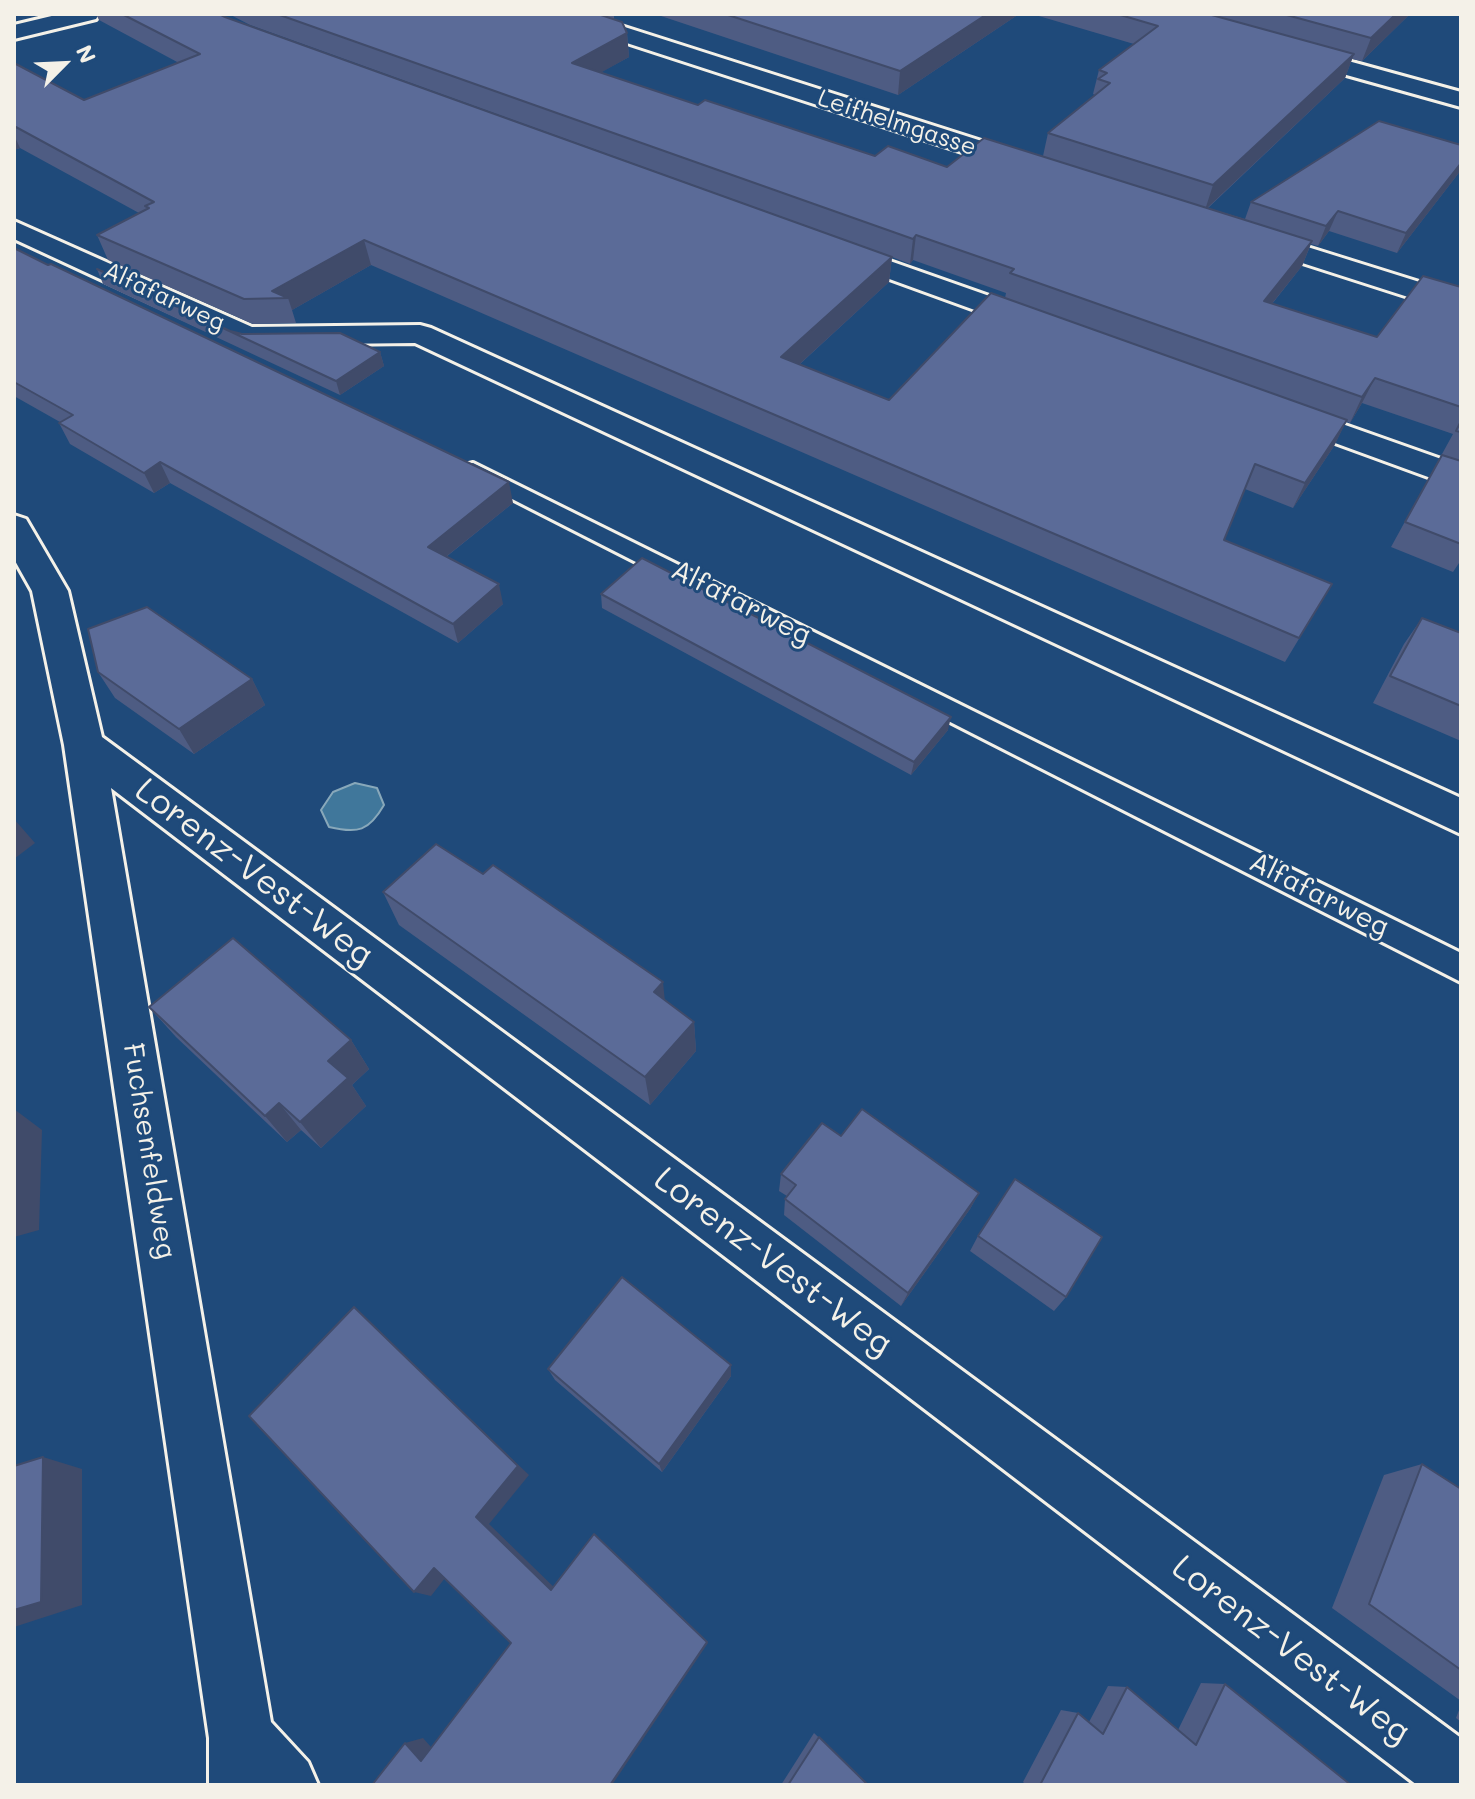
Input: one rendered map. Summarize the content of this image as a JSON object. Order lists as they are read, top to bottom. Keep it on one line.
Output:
{"streets":{"street":["Leifhelmgasse","Alfafarweg","Lorenz-Vest-Weg","Fuchsenfeldweg"]},"crossings":[["Lorenz-Vest-Weg","Fuchsenfeldweg"]],"north":"top right"}
